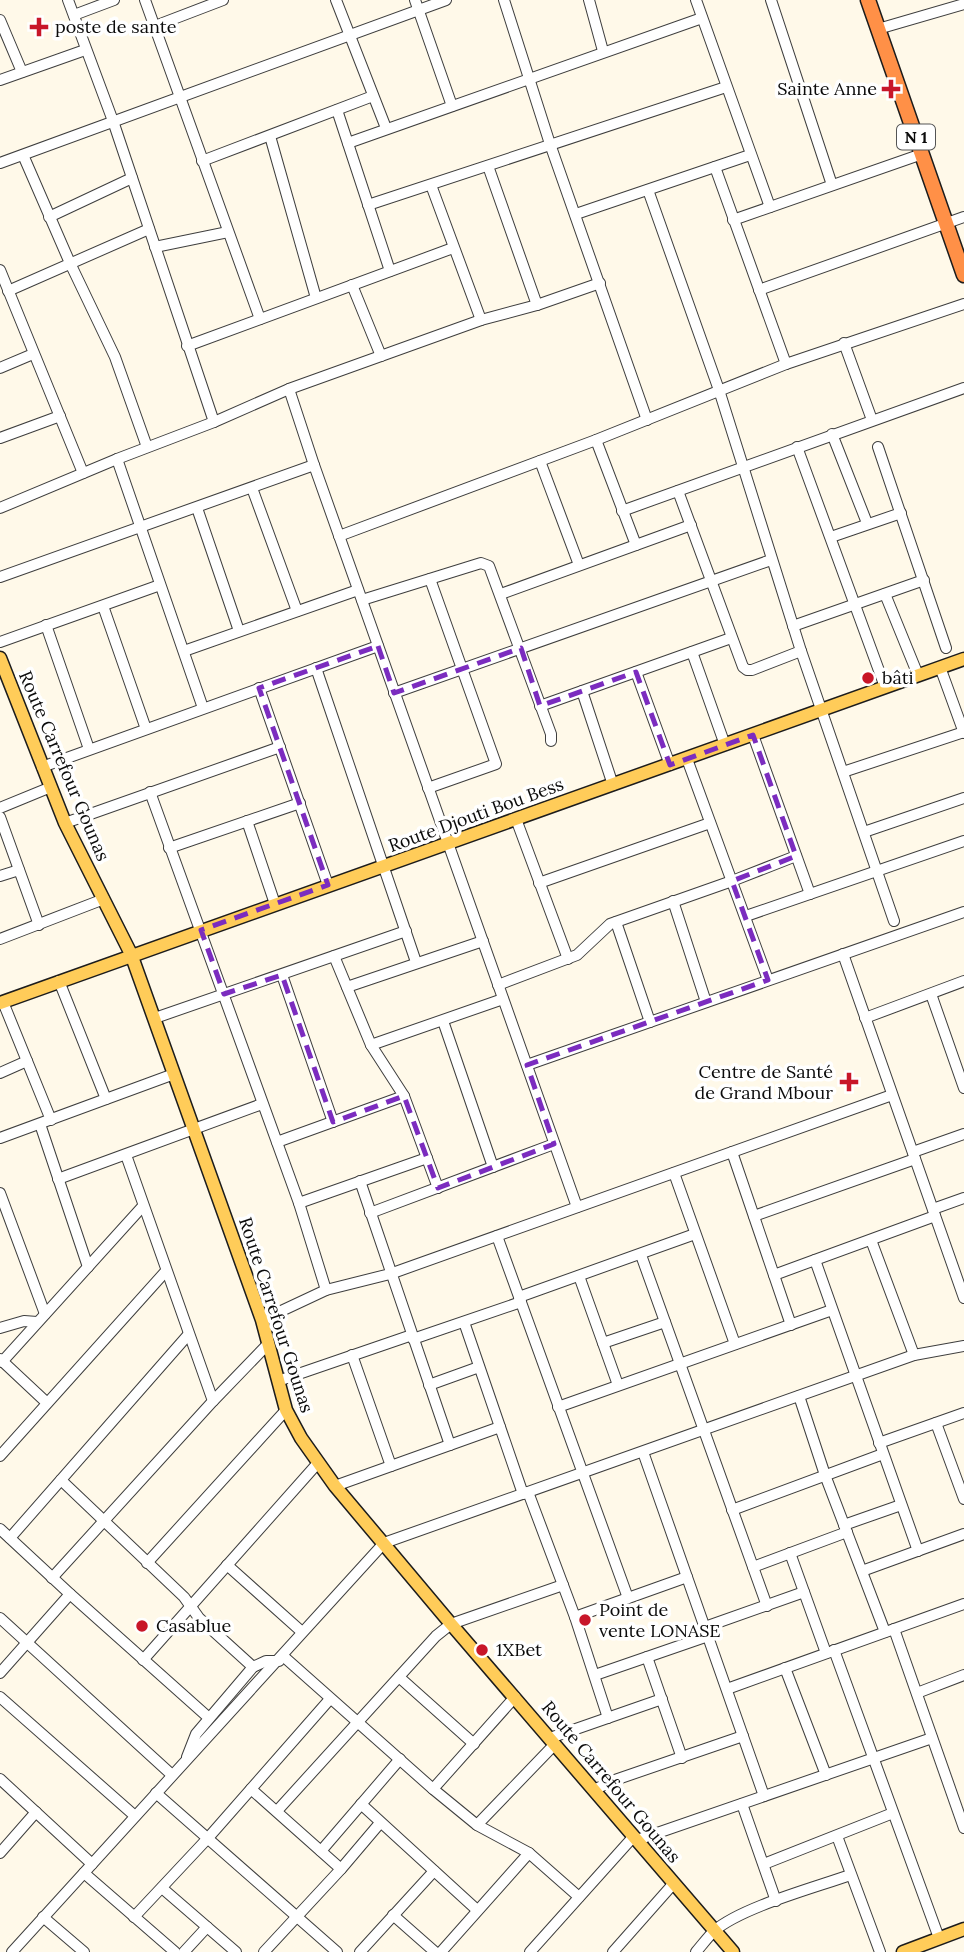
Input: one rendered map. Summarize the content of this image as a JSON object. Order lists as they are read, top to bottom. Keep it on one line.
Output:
{"streets":{"highway":["N 1"],"main road":["Route Carrefour Gounas","Route Djouti Bou Bess"]},"crossings":[["Route Carrefour Gounas","Route Djouti Bou Bess"]],"places":{"health":["poste de sante","Sainte Anne","Centre de Santé de Grand Mbour"],"other":["bâti","Point de vente LONASE","Casablue","1XBet"]}}
